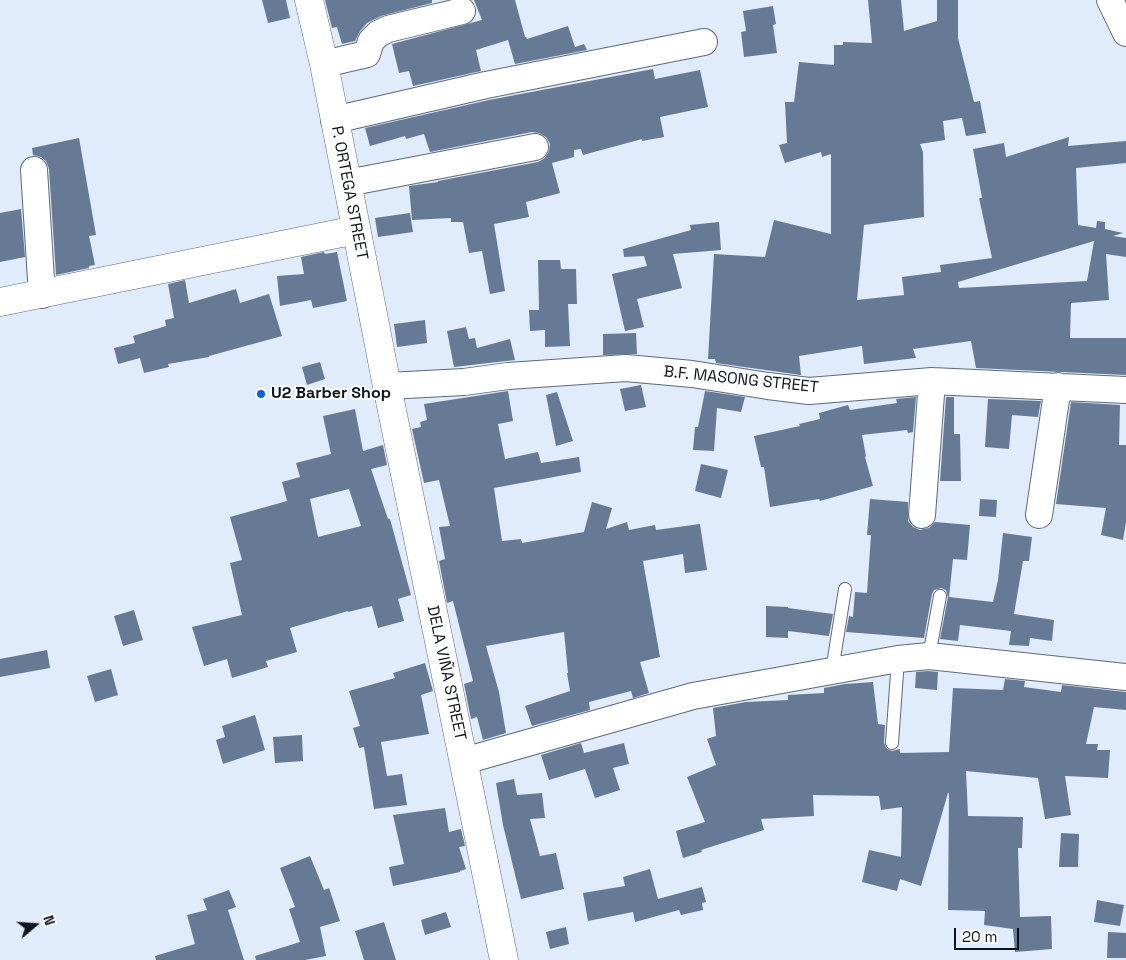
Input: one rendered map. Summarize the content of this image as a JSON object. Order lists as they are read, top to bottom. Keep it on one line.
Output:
{"streets":{"street":["P. ORTEGA STREET","B.F. MASONG STREET","DELA VIÑA STREET"]},"crossings":[["P. ORTEGA STREET","B.F. MASONG STREET"],["P. ORTEGA STREET","DELA VIÑA STREET"],["B.F. MASONG STREET","DELA VIÑA STREET"]],"places":["U2 Barber Shop"],"scale_bar":"20 m","north":"right"}
